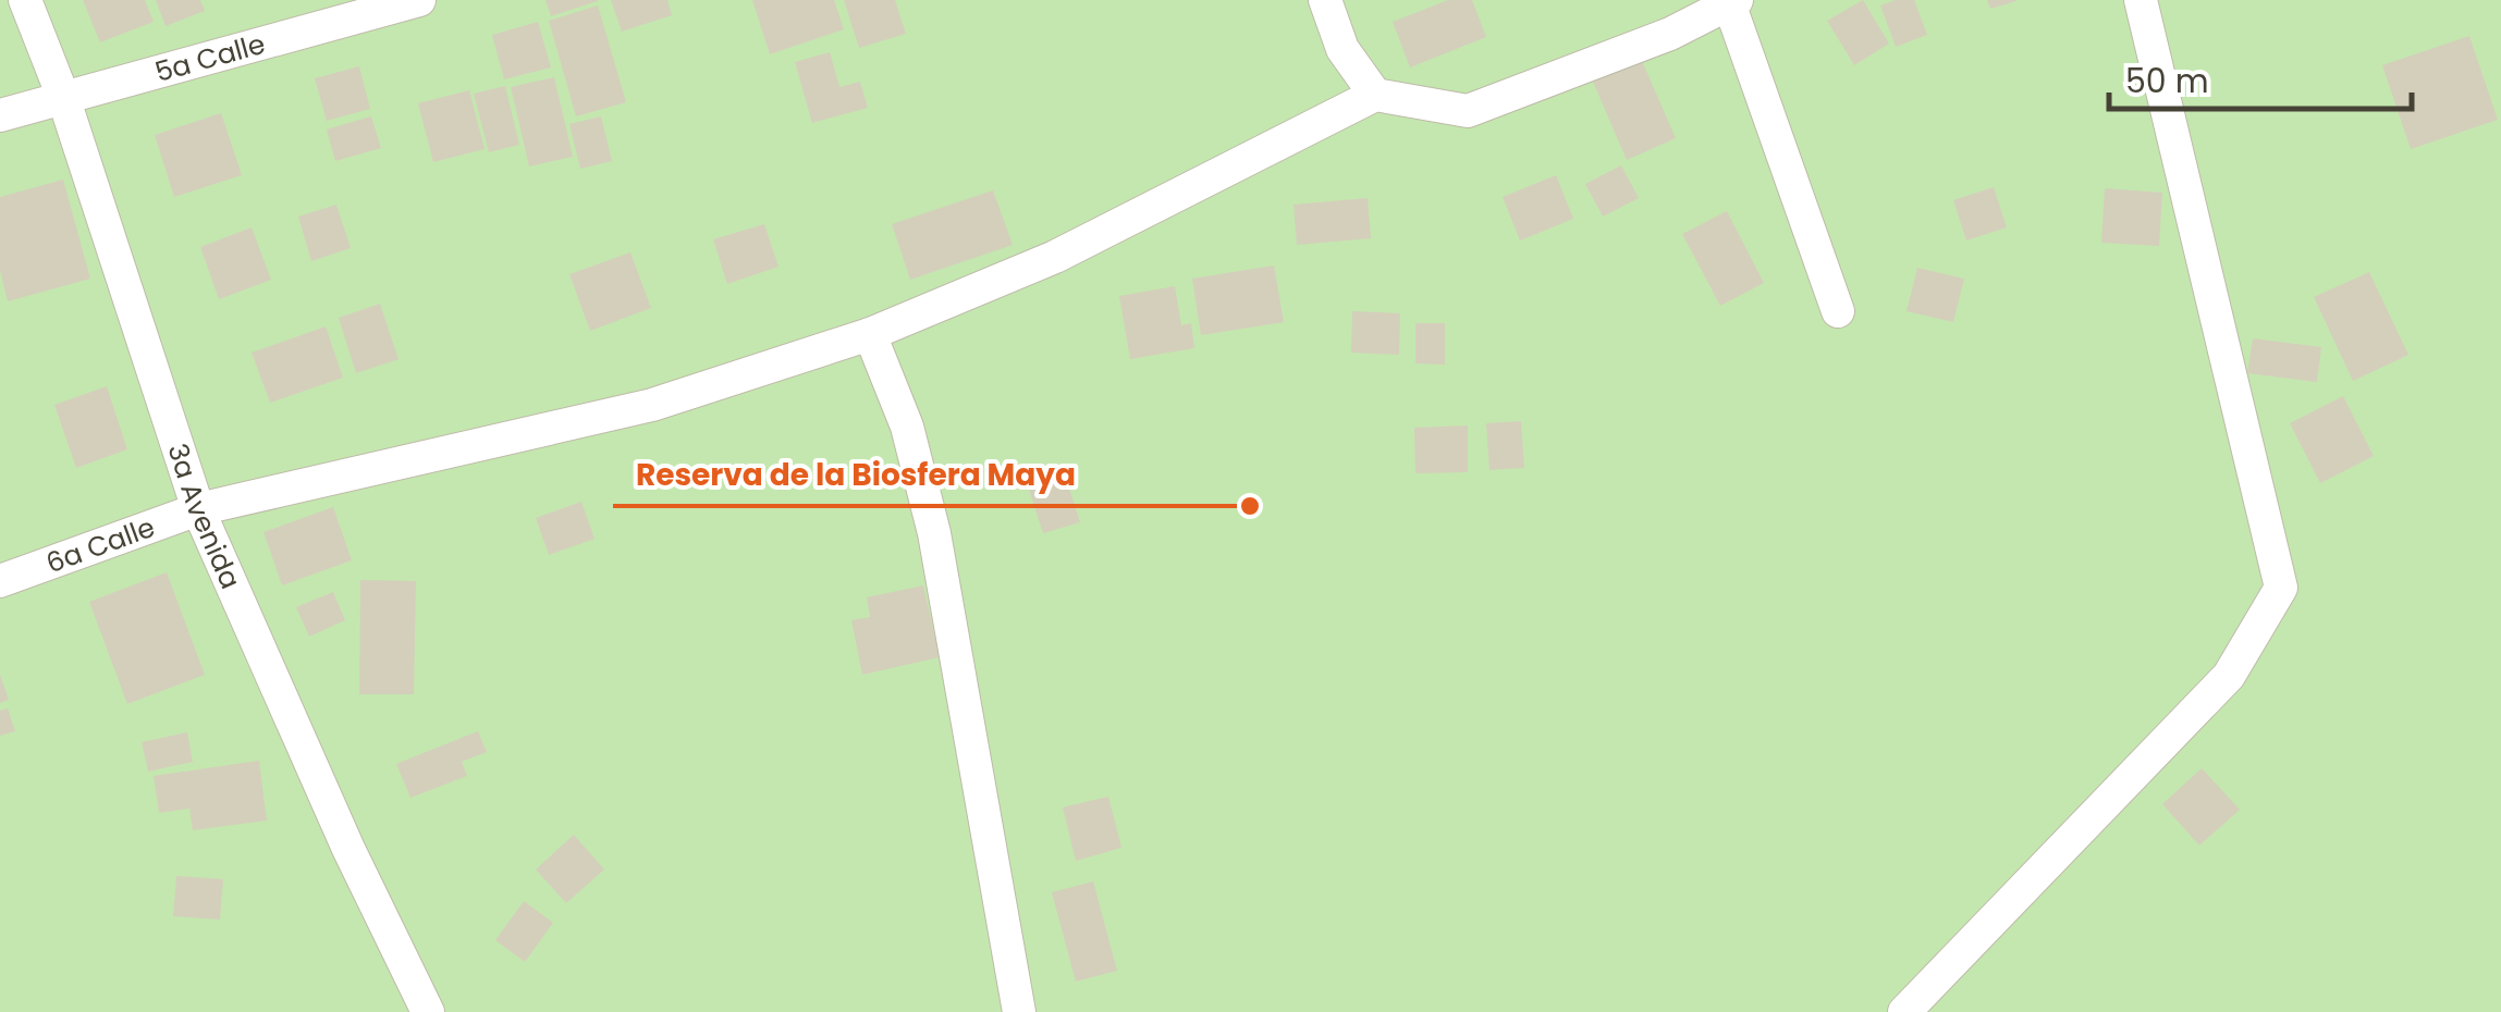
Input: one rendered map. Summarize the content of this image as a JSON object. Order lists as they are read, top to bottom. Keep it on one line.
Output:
{"streets":{"street":["5a Calle","3a Avenida","6a Calle"]},"crossings":[["5a Calle","3a Avenida"],["3a Avenida","6a Calle"]],"places":["Reserva de la Biosfera Maya"],"scale_bar":"50 m"}
